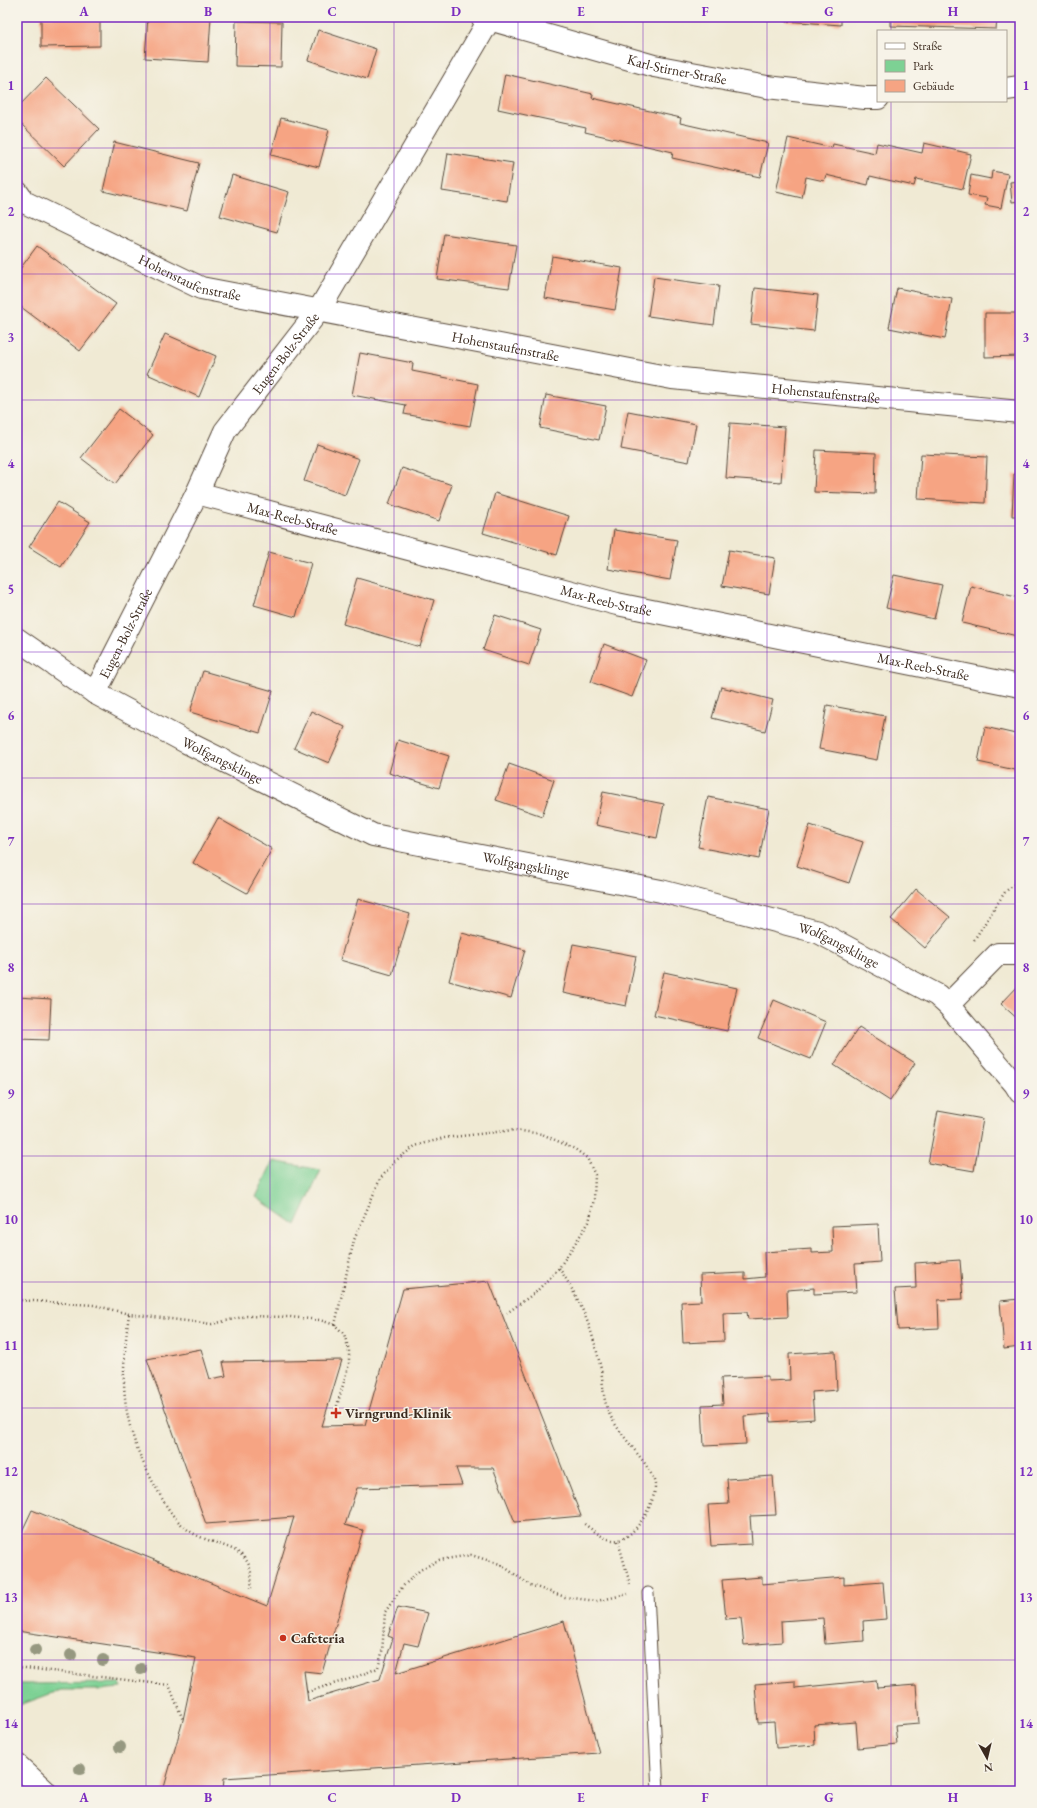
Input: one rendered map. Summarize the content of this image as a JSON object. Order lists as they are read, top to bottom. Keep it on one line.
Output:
{"streets":{"street":["Karl-Stirner-Straße","Hohenstaufenstraße","Eugen-Bolz-Straße","Max-Reeb-Straße","Wolfgangsklinge"]},"crossings":[["Karl-Stirner-Straße","Eugen-Bolz-Straße"],["Hohenstaufenstraße","Eugen-Bolz-Straße"],["Eugen-Bolz-Straße","Max-Reeb-Straße"],["Eugen-Bolz-Straße","Wolfgangsklinge"]],"places":{"health":["Virngrund-Klinik"],"other":["Cafeteria"]},"legend":["Straße","Park","Gebäude"],"north":"bottom","grid":{"columns":["A","B","C","D","E","F","G","H"],"rows":["1","2","3","4","5","6","7","8","9","10","11","12","13","14"]}}
